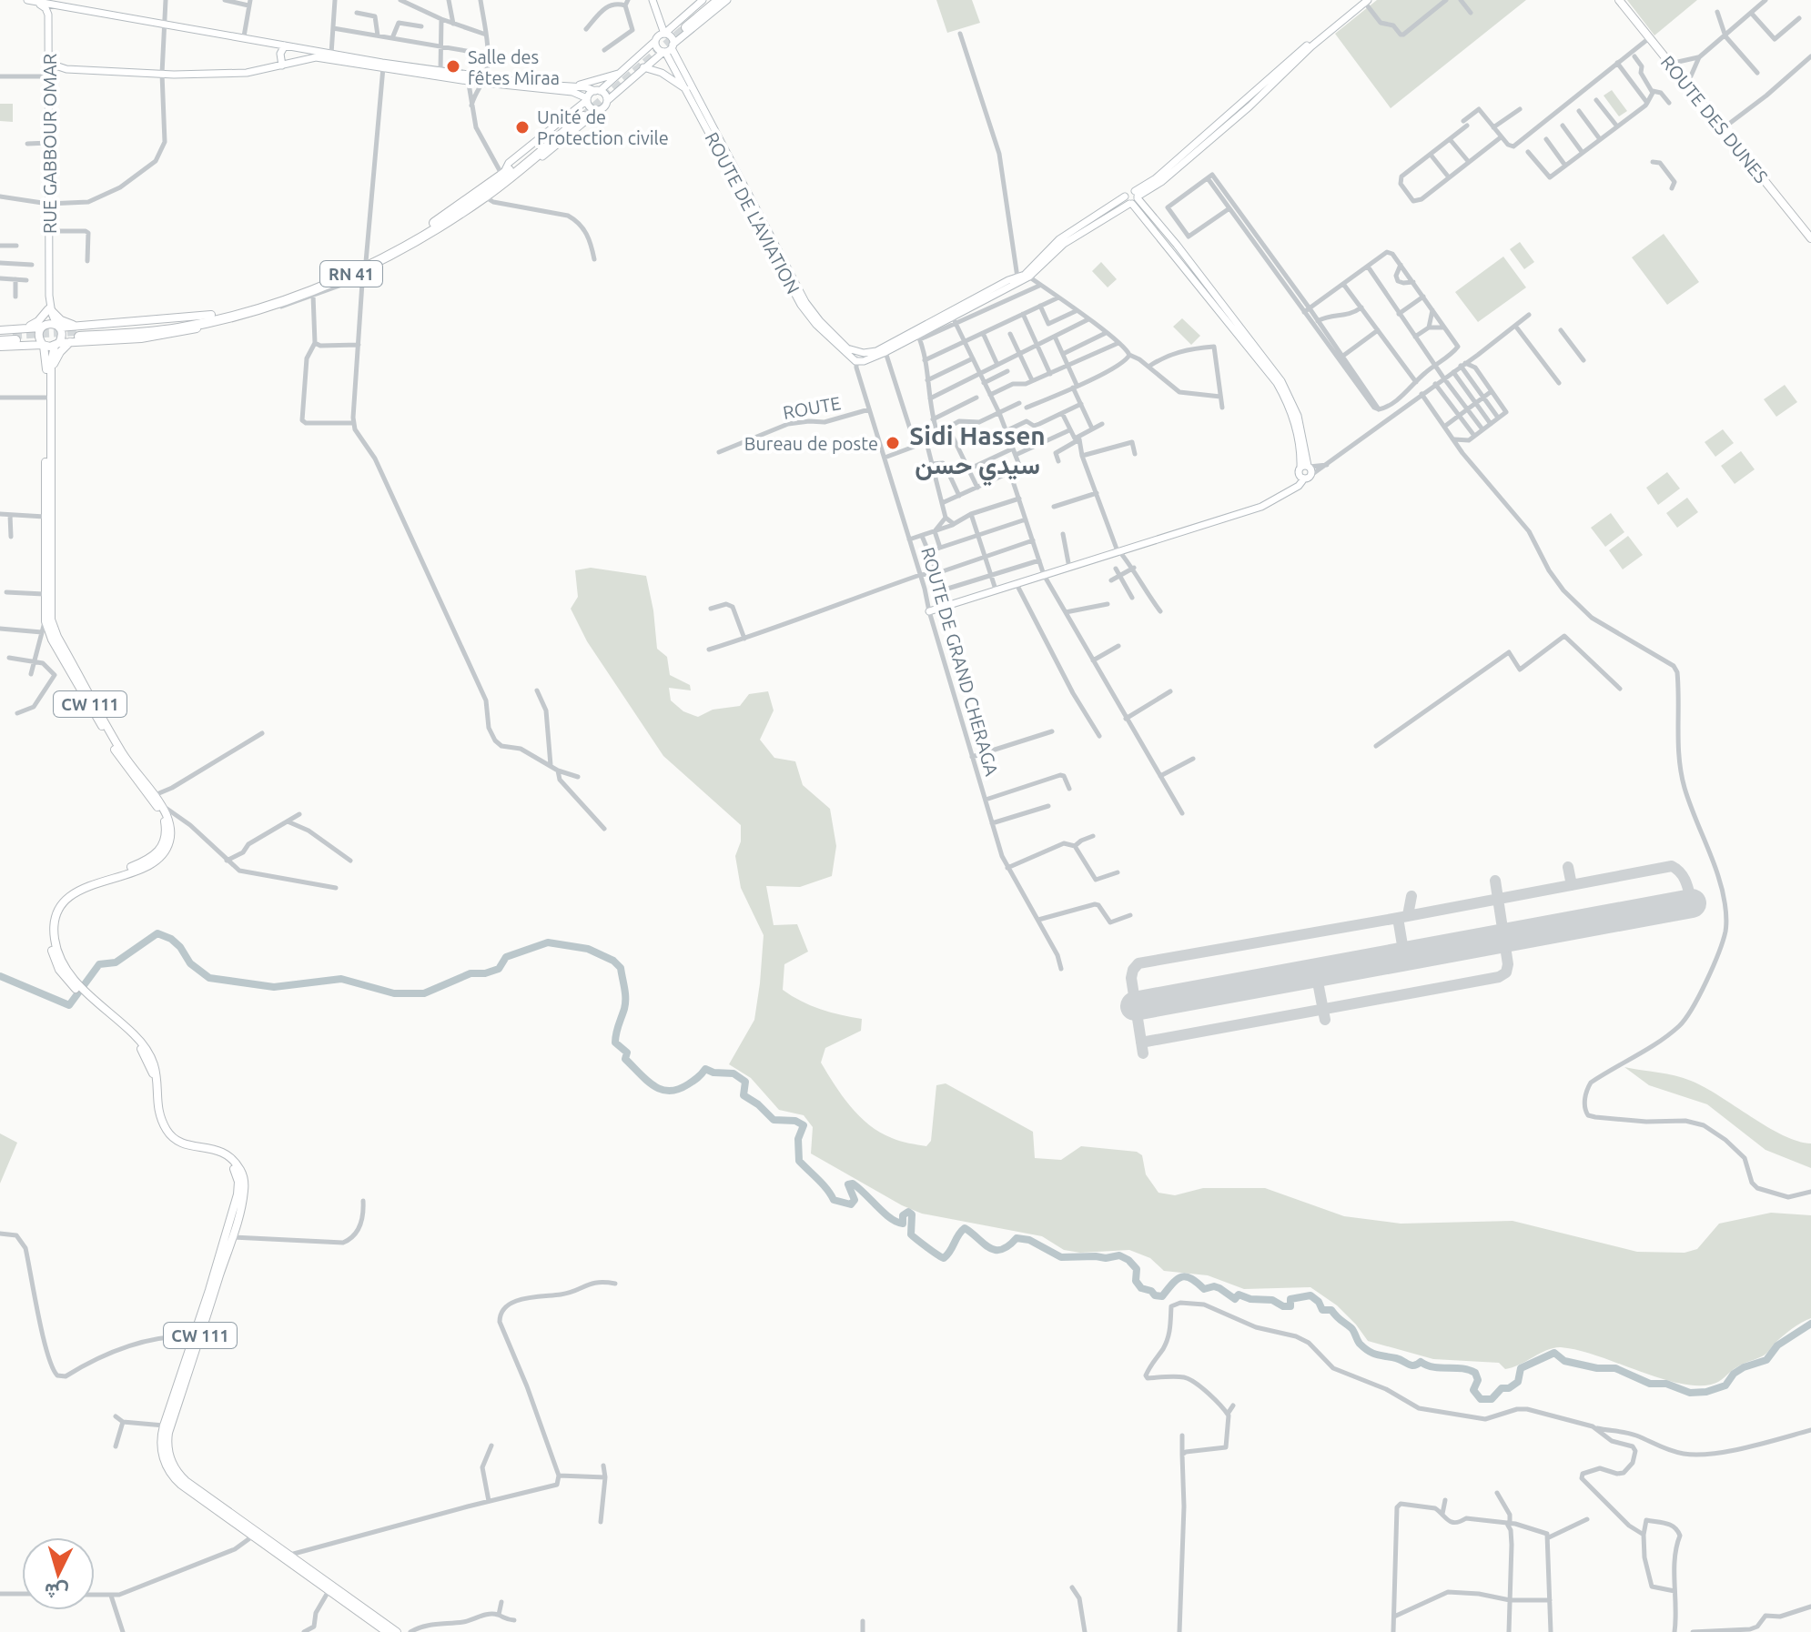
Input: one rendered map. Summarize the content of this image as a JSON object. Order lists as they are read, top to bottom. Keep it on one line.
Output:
{"streets":{"highway":["RN 41"],"main road":["ROUTE DES DUNES","CW 111"],"street":["RUE GABBOUR OMAR","ROUTE DE L'AVIATION","ROUTE","ROUTE DE GRAND CHERAGA"]},"crossings":[["RUE GABBOUR OMAR","CW 111"],["ROUTE DE L'AVIATION","ROUTE DE GRAND CHERAGA"],["ROUTE","ROUTE DE GRAND CHERAGA"]],"districts":["Sidi Hassen سيدي حسن"],"places":["Salle des fêtes Miraa","Unité de Protection civile","Bureau de poste"],"north":"bottom"}
